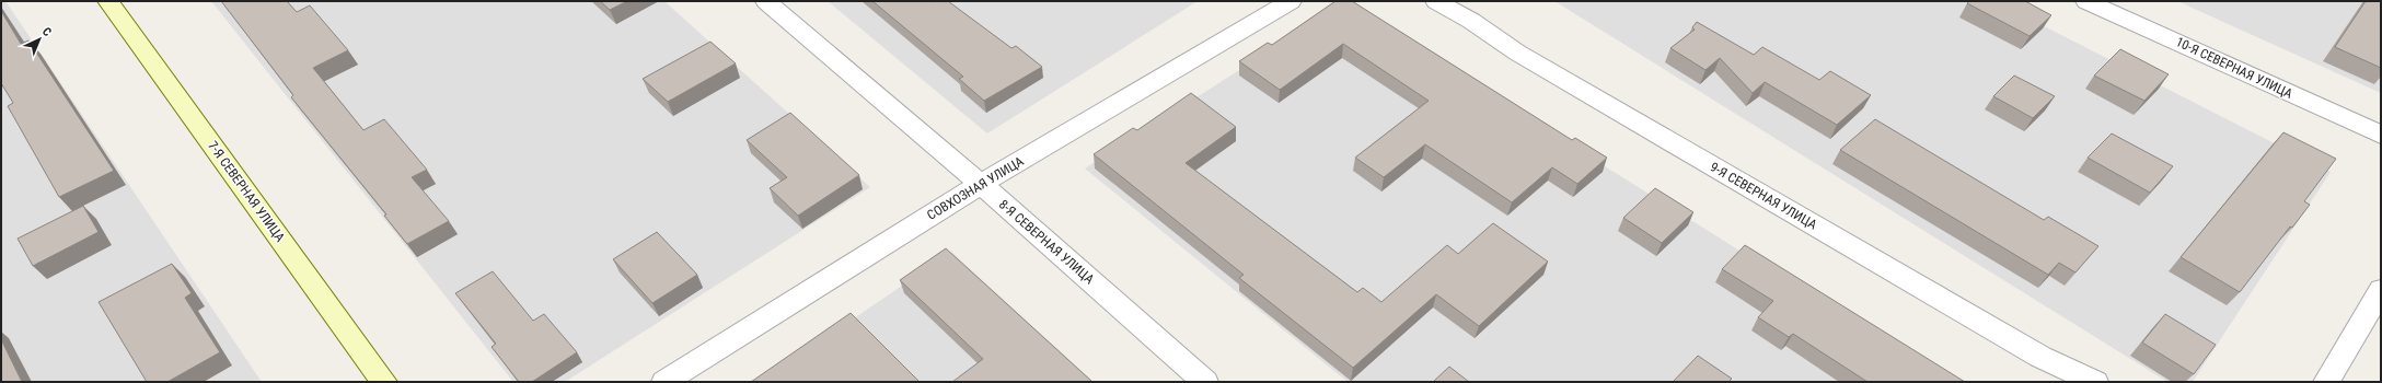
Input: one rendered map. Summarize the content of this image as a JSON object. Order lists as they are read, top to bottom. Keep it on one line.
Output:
{"streets":{"main road":["7-Я СЕВЕРНАЯ УЛИЦА"],"street":["10-Я СЕВЕРНАЯ УЛИЦА","СОВХОЗНАЯ УЛИЦА","9-Я СЕВЕРНАЯ УЛИЦА","8-Я СЕВЕРНАЯ УЛИЦА"]},"crossings":[["СОВХОЗНАЯ УЛИЦА","8-Я СЕВЕРНАЯ УЛИЦА"]],"north":"top right"}
